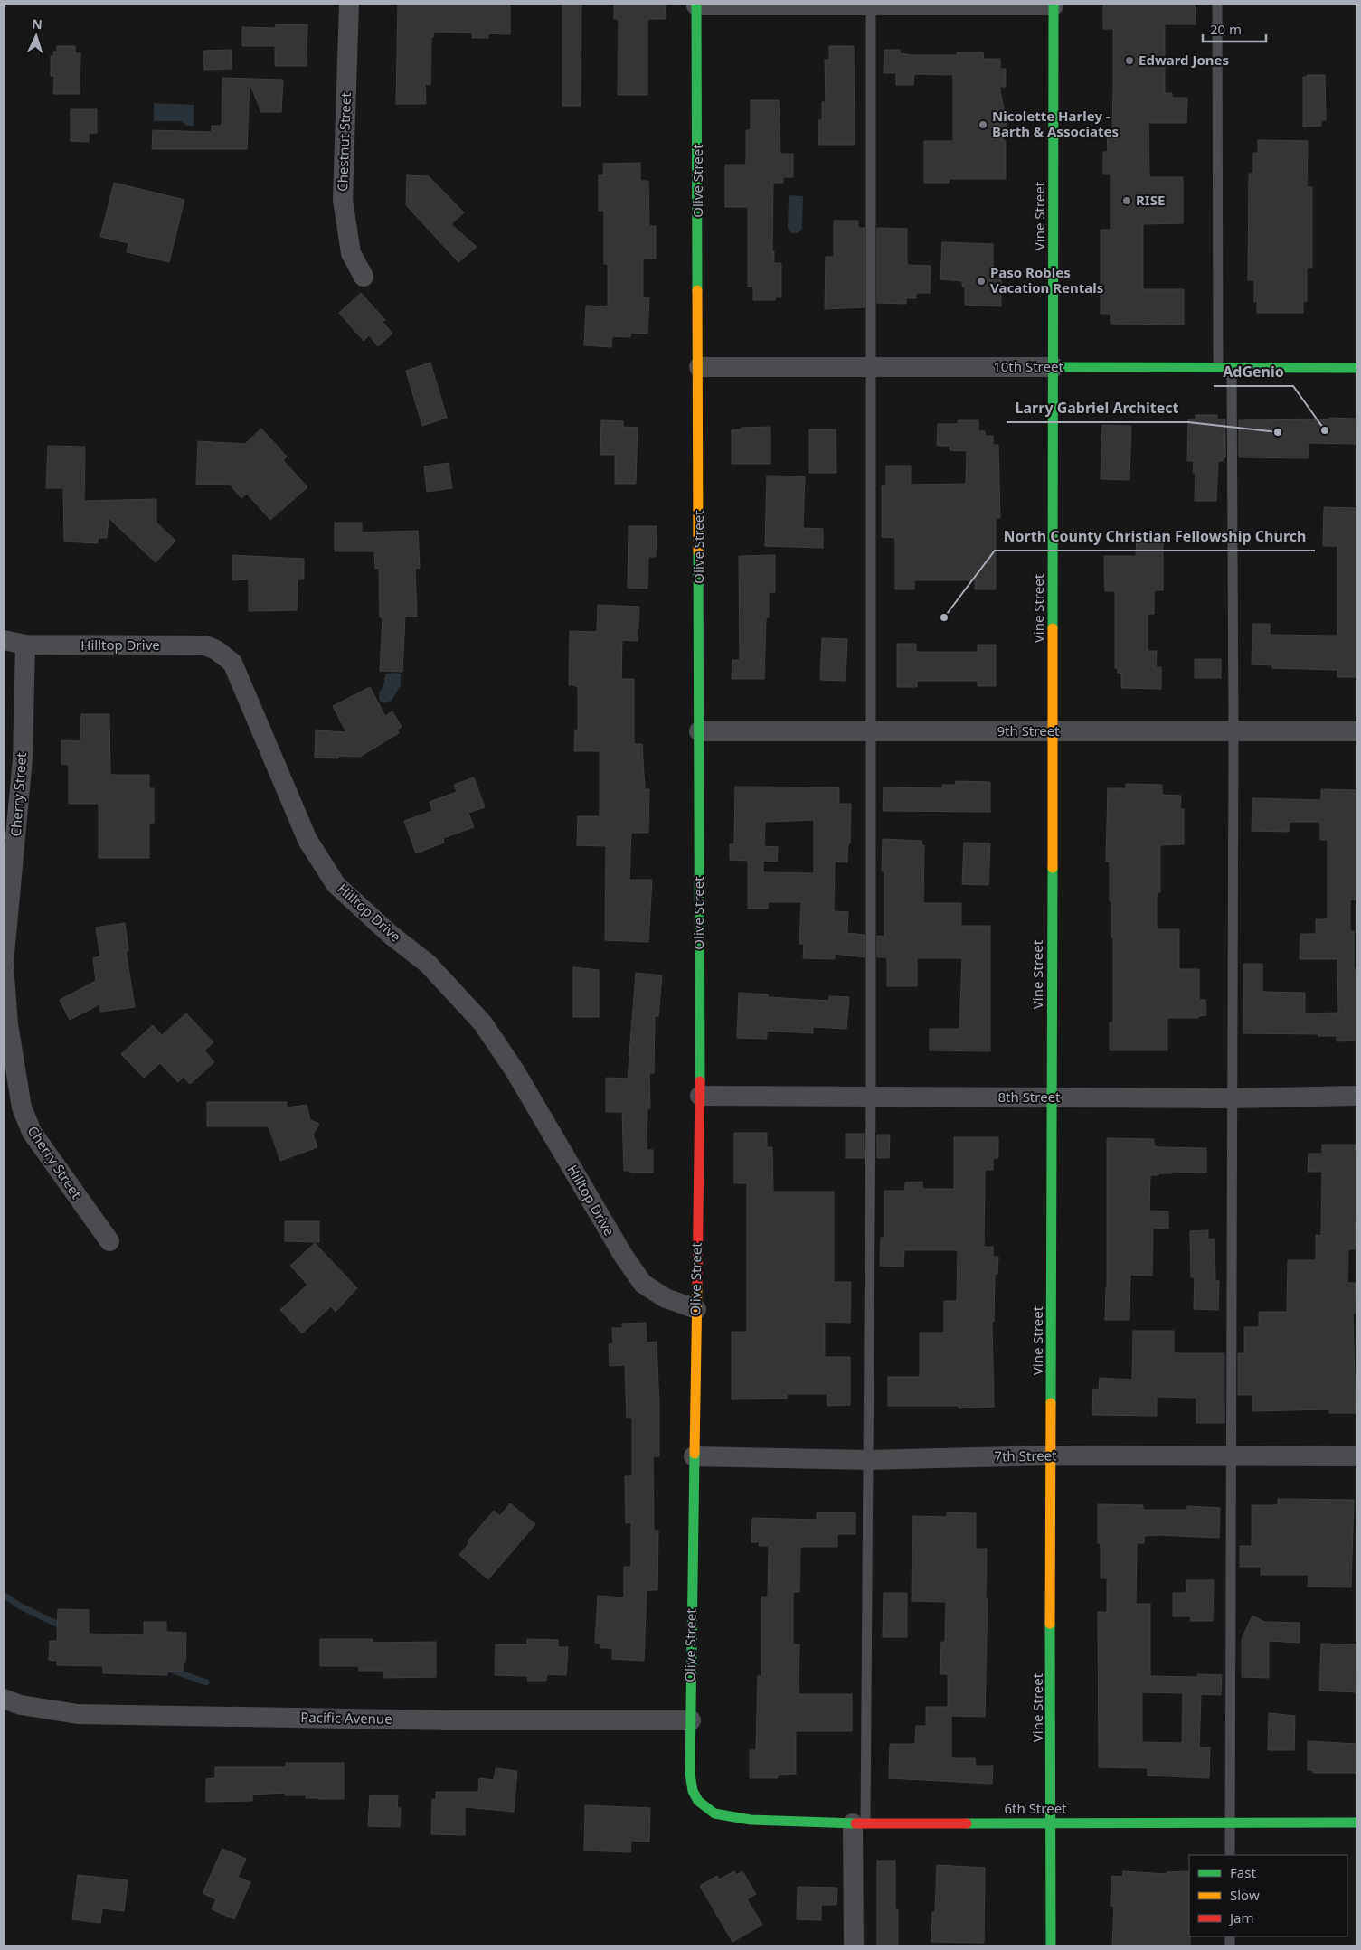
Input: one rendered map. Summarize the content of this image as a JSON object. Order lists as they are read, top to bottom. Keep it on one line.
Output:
{"streets":{"street":["Chestnut Street","Olive Street","Vine Street","10th Street","Hilltop Drive","9th Street","Cherry Street","8th Street","7th Street","Pacific Avenue","6th Street"]},"crossings":[["Olive Street","10th Street"],["Olive Street","Hilltop Drive"],["Olive Street","9th Street"],["Olive Street","8th Street"],["Olive Street","7th Street"],["Olive Street","Pacific Avenue"],["Olive Street","6th Street"],["Vine Street","10th Street"],["Vine Street","9th Street"],["Vine Street","8th Street"],["Vine Street","7th Street"],["Vine Street","6th Street"],["Hilltop Drive","Cherry Street"]],"places":["Edward Jones","Nicolette Harley - Barth & Associates","RISE","Paso Robles Vacation Rentals","AdGenio","Larry Gabriel Architect","North County Christian Fellowship Church"],"legend":["Fast","Slow","Jam"],"scale_bar":"20 m","north":"top"}
